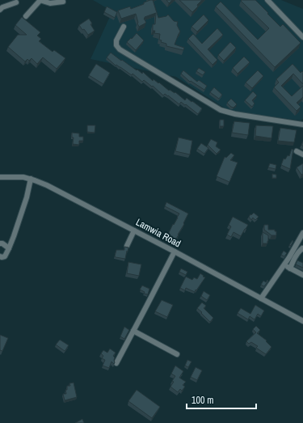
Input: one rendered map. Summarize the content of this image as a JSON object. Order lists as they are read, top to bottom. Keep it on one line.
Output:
{"streets":{"street":["Lamwia Road"]},"scale_bar":"100 m"}
